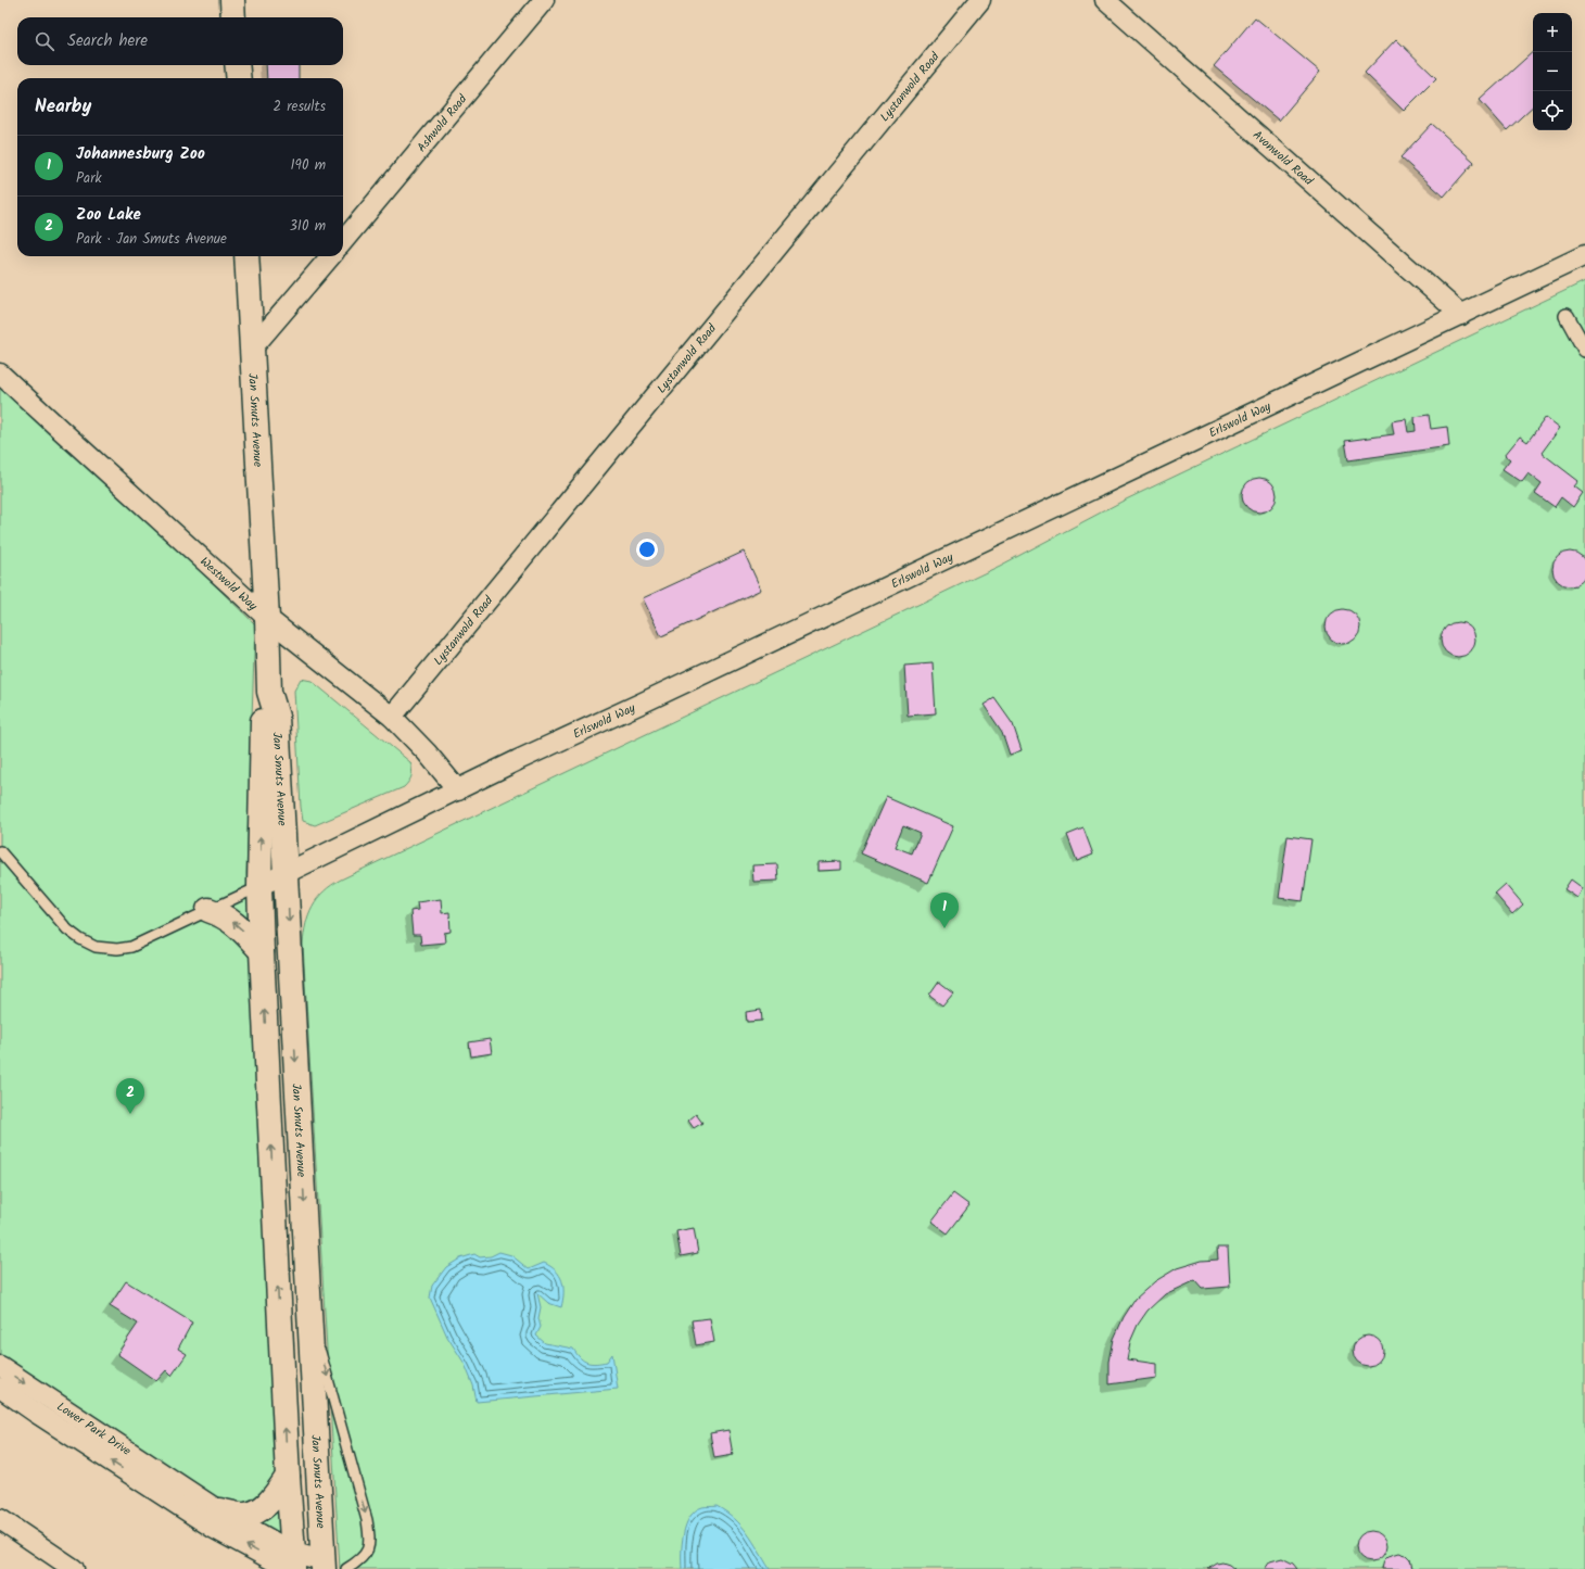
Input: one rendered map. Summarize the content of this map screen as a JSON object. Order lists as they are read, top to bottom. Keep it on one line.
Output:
{"streets":{"main road":["Jan Smuts Avenue"],"street":["Lystanwold Road","Ashwold Road","Avonwold Road","Erlswold Way","Westwold Way","Lower Park Drive"]},"crossings":[["Lystanwold Road","Westwold Way"],["Avonwold Road","Erlswold Way"],["Erlswold Way","Jan Smuts Avenue"],["Erlswold Way","Westwold Way"],["Jan Smuts Avenue","Westwold Way"],["Jan Smuts Avenue","Lower Park Drive"]],"page":{"map_buttons":["+","−"],"search":"Search here","heading":["Nearby","2 results"],"list":[{"mark":"1","name":"Johannesburg Zoo","note":"Park","value":"190 m"},{"mark":"2","name":"Zoo Lake","note":"Park · Jan Smuts Avenue","value":"310 m"}],"pins":["1","2"]}}
